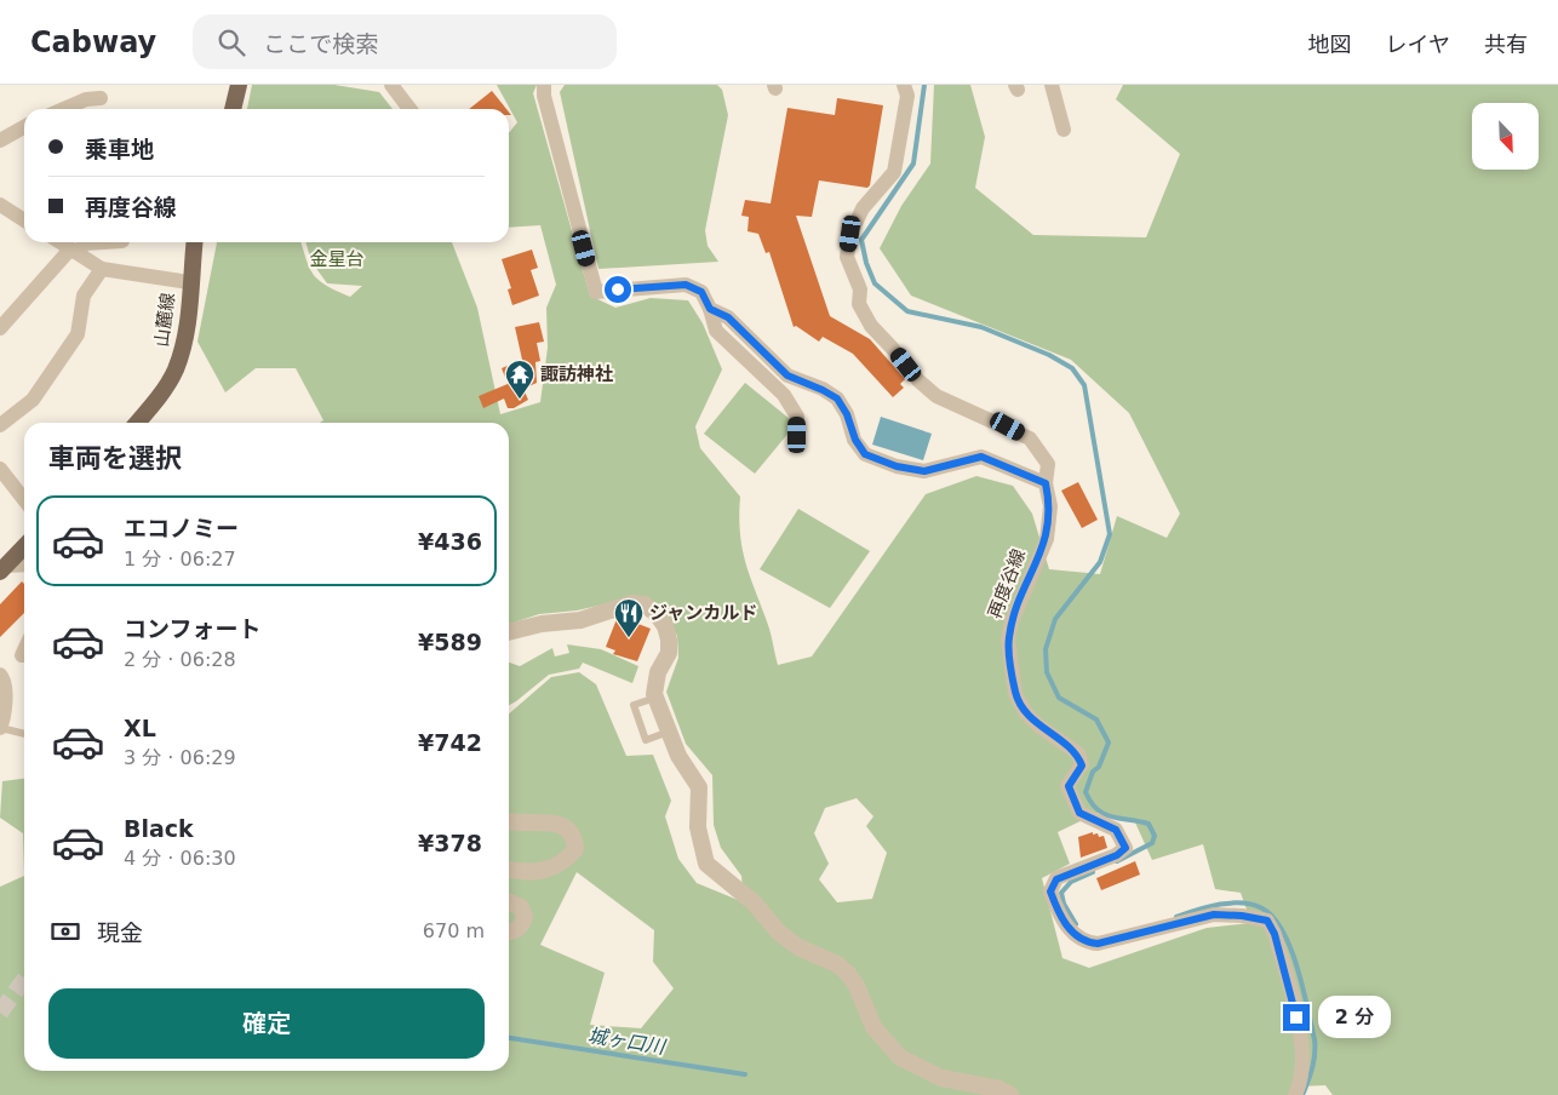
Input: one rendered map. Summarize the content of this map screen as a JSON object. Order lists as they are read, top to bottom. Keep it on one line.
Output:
{"streets":{"main road":["山麓線"],"street":["再度谷線"]},"water":["城ヶ口川"],"parks":["金星台"],"places":{"temple":["諏訪神社"],"restaurant":["ジャンカルド"]},"north":"bottom right","page":{"header":"Cabway","search":"ここで検索","nav":["地図","レイヤ","共有"],"banner":["乗車地","再度谷線"],"heading":"車両を選択","list":[{"name":"エコノミー","note":"1 分 · 06:27","value":"¥436"},{"name":"コンフォート","note":"2 分 · 06:28","value":"¥589"},{"name":"XL","note":"3 分 · 06:29","value":"¥742"},{"name":"Black","note":"4 分 · 06:30","value":"¥378"}],"pay":["現金","670 m"],"buttons":"確定","bubble":"2 分"}}
